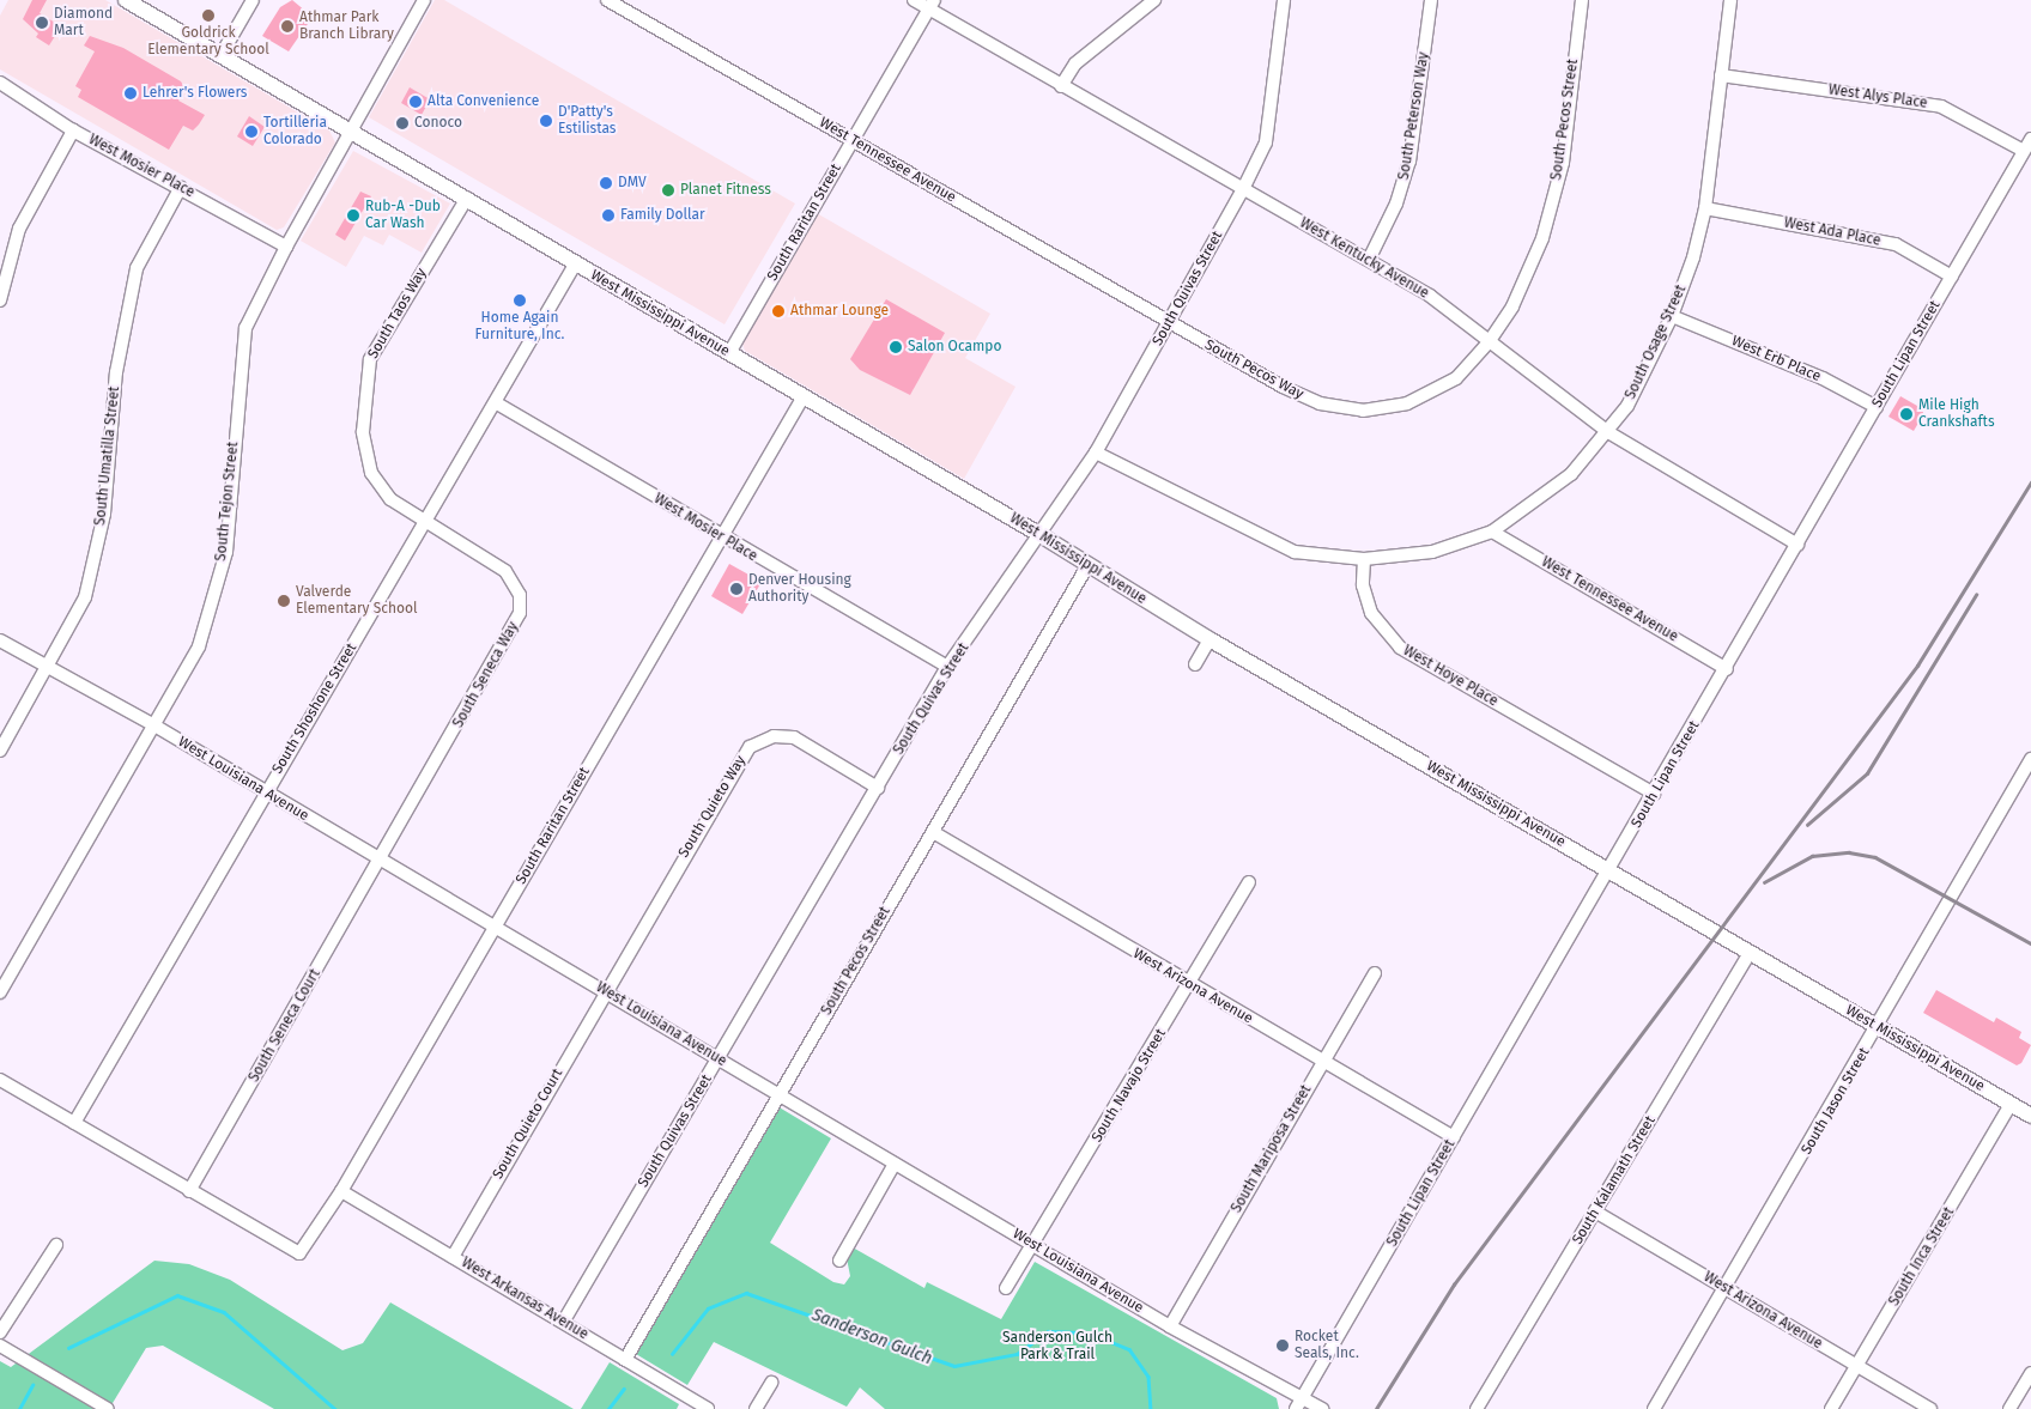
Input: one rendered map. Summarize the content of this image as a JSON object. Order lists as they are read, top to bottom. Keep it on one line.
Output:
{"streets":{"main road":["West Mississippi Avenue"],"street":["West Alys Place","South Peterson Way","South Pecos Street","West Tennessee Avenue","West Mosier Place","South Raritan Street","West Ada Place","West Kentucky Avenue","South Quivas Street","South Taos Way","South Osage Street","South Lipan Street","West Erb Place","South Pecos Way","South Umatilla Street","South Tejon Street","South Seneca Way","West Hoye Place","South Shoshone Street","West Louisiana Avenue","South Quieto Way","West Arizona Avenue","South Seneca Court","South Navajo Street","South Jason Street","South Quieto Court","South Mariposa Street","South Kalamath Street","South Inca Street","West Arkansas Avenue"]},"crossings":[["West Alys Place","South Osage Street"],["West Alys Place","South Lipan Street"],["South Peterson Way","West Kentucky Avenue"],["South Pecos Street","West Kentucky Avenue"],["South Pecos Street","West Mississippi Avenue"],["South Pecos Street","South Pecos Way"],["South Pecos Street","West Louisiana Avenue"],["South Pecos Street","West Arizona Avenue"],["South Pecos Street","West Arkansas Avenue"],["West Tennessee Avenue","South Raritan Street"],["West Tennessee Avenue","South Quivas Street"],["West Tennessee Avenue","South Osage Street"],["West Tennessee Avenue","South Lipan Street"],["West Tennessee Avenue","South Pecos Way"],["West Mosier Place","South Raritan Street"],["West Mosier Place","South Quivas Street"],["West Mosier Place","South Umatilla Street"],["West Mosier Place","South Tejon Street"],["West Mosier Place","South Shoshone Street"],["South Raritan Street","West Kentucky Avenue"],["South Raritan Street","West Mississippi Avenue"],["South Raritan Street","West Louisiana Avenue"],["South Raritan Street","South Seneca Court"],["South Raritan Street","West Arkansas Avenue"],["West Ada Place","South Osage Street"],["West Ada Place","South Lipan Street"],["West Kentucky Avenue","South Quivas Street"],["West Kentucky Avenue","South Osage Street"],["West Kentucky Avenue","South Lipan Street"],["South Quivas Street","West Mississippi Avenue"],["South Quivas Street","South Pecos Way"],["South Quivas Street","West Louisiana Avenue"],["South Quivas Street","South Quieto Way"],["South Quivas Street","West Arkansas Avenue"],["South Taos Way","West Mississippi Avenue"],["South Taos Way","South Seneca Way"],["South Taos Way","South Shoshone Street"],["West Mississippi Avenue","South Lipan Street"],["West Mississippi Avenue","South Tejon Street"],["West Mississippi Avenue","South Shoshone Street"],["West Mississippi Avenue","South Jason Street"],["West Mississippi Avenue","South Kalamath Street"],["West Mississippi Avenue","South Inca Street"],["South Osage Street","West Erb Place"],["South Osage Street","West Hoye Place"],["South Lipan Street","West Erb Place"],["South Lipan Street","West Hoye Place"],["South Lipan Street","West Louisiana Avenue"],["South Lipan Street","West Arizona Avenue"],["South Umatilla Street","West Louisiana Avenue"],["South Tejon Street","West Louisiana Avenue"],["South Seneca Way","South Shoshone Street"],["South Seneca Way","West Louisiana Avenue"],["South Seneca Way","South Seneca Court"],["South Shoshone Street","West Louisiana Avenue"],["West Louisiana Avenue","South Quieto Way"],["West Louisiana Avenue","South Seneca Court"],["West Louisiana Avenue","South Navajo Street"],["West Louisiana Avenue","South Quieto Court"],["West Louisiana Avenue","South Mariposa Street"],["South Quieto Way","South Quieto Court"],["West Arizona Avenue","South Navajo Street"],["West Arizona Avenue","South Jason Street"],["West Arizona Avenue","South Mariposa Street"],["West Arizona Avenue","South Kalamath Street"],["West Arizona Avenue","South Inca Street"],["South Quieto Court","West Arkansas Avenue"]],"water":["Sanderson Gulch"],"parks":["Sanderson Gulch Park & Trail"],"places":["Goldrick Elementary School","Diamond Mart","Athmar Park Branch Library","Lehrer's Flowers","Alta Convenience","D'Patty's Estilistas","Conoco","Tortilleria Colorado","DMV","Planet Fitness","Rub-A -Dub Car Wash","Family Dollar","Home Again Furniture, Inc.","Athmar Lounge","Salon Ocampo","Mile High Crankshafts","Denver Housing Authority","Valverde Elementary School","Rocket Seals, Inc."]}
